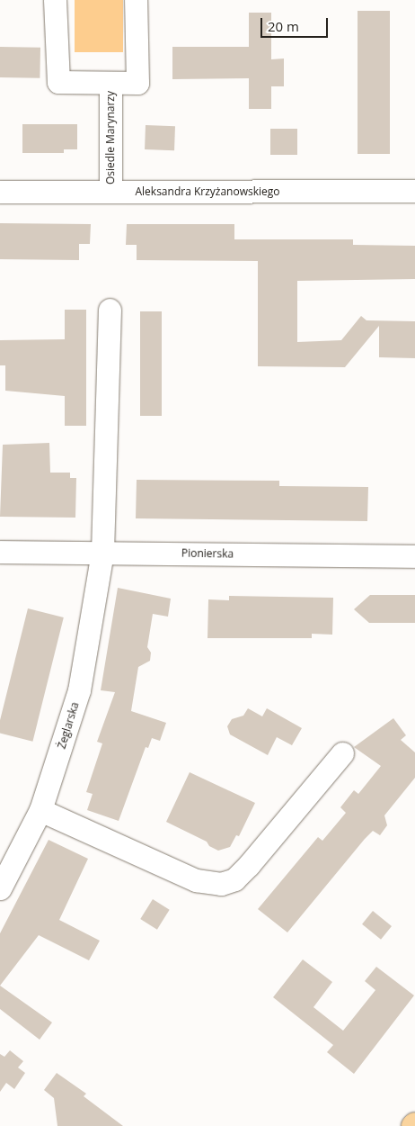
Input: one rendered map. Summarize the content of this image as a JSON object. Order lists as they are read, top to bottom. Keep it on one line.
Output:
{"streets":{"street":["Osiedle Marynarzy","Aleksandra Krzyżanowskiego","Pionierska","Żeglarska"]},"crossings":[["Osiedle Marynarzy","Aleksandra Krzyżanowskiego"],["Pionierska","Żeglarska"]],"scale_bar":"20 m"}
